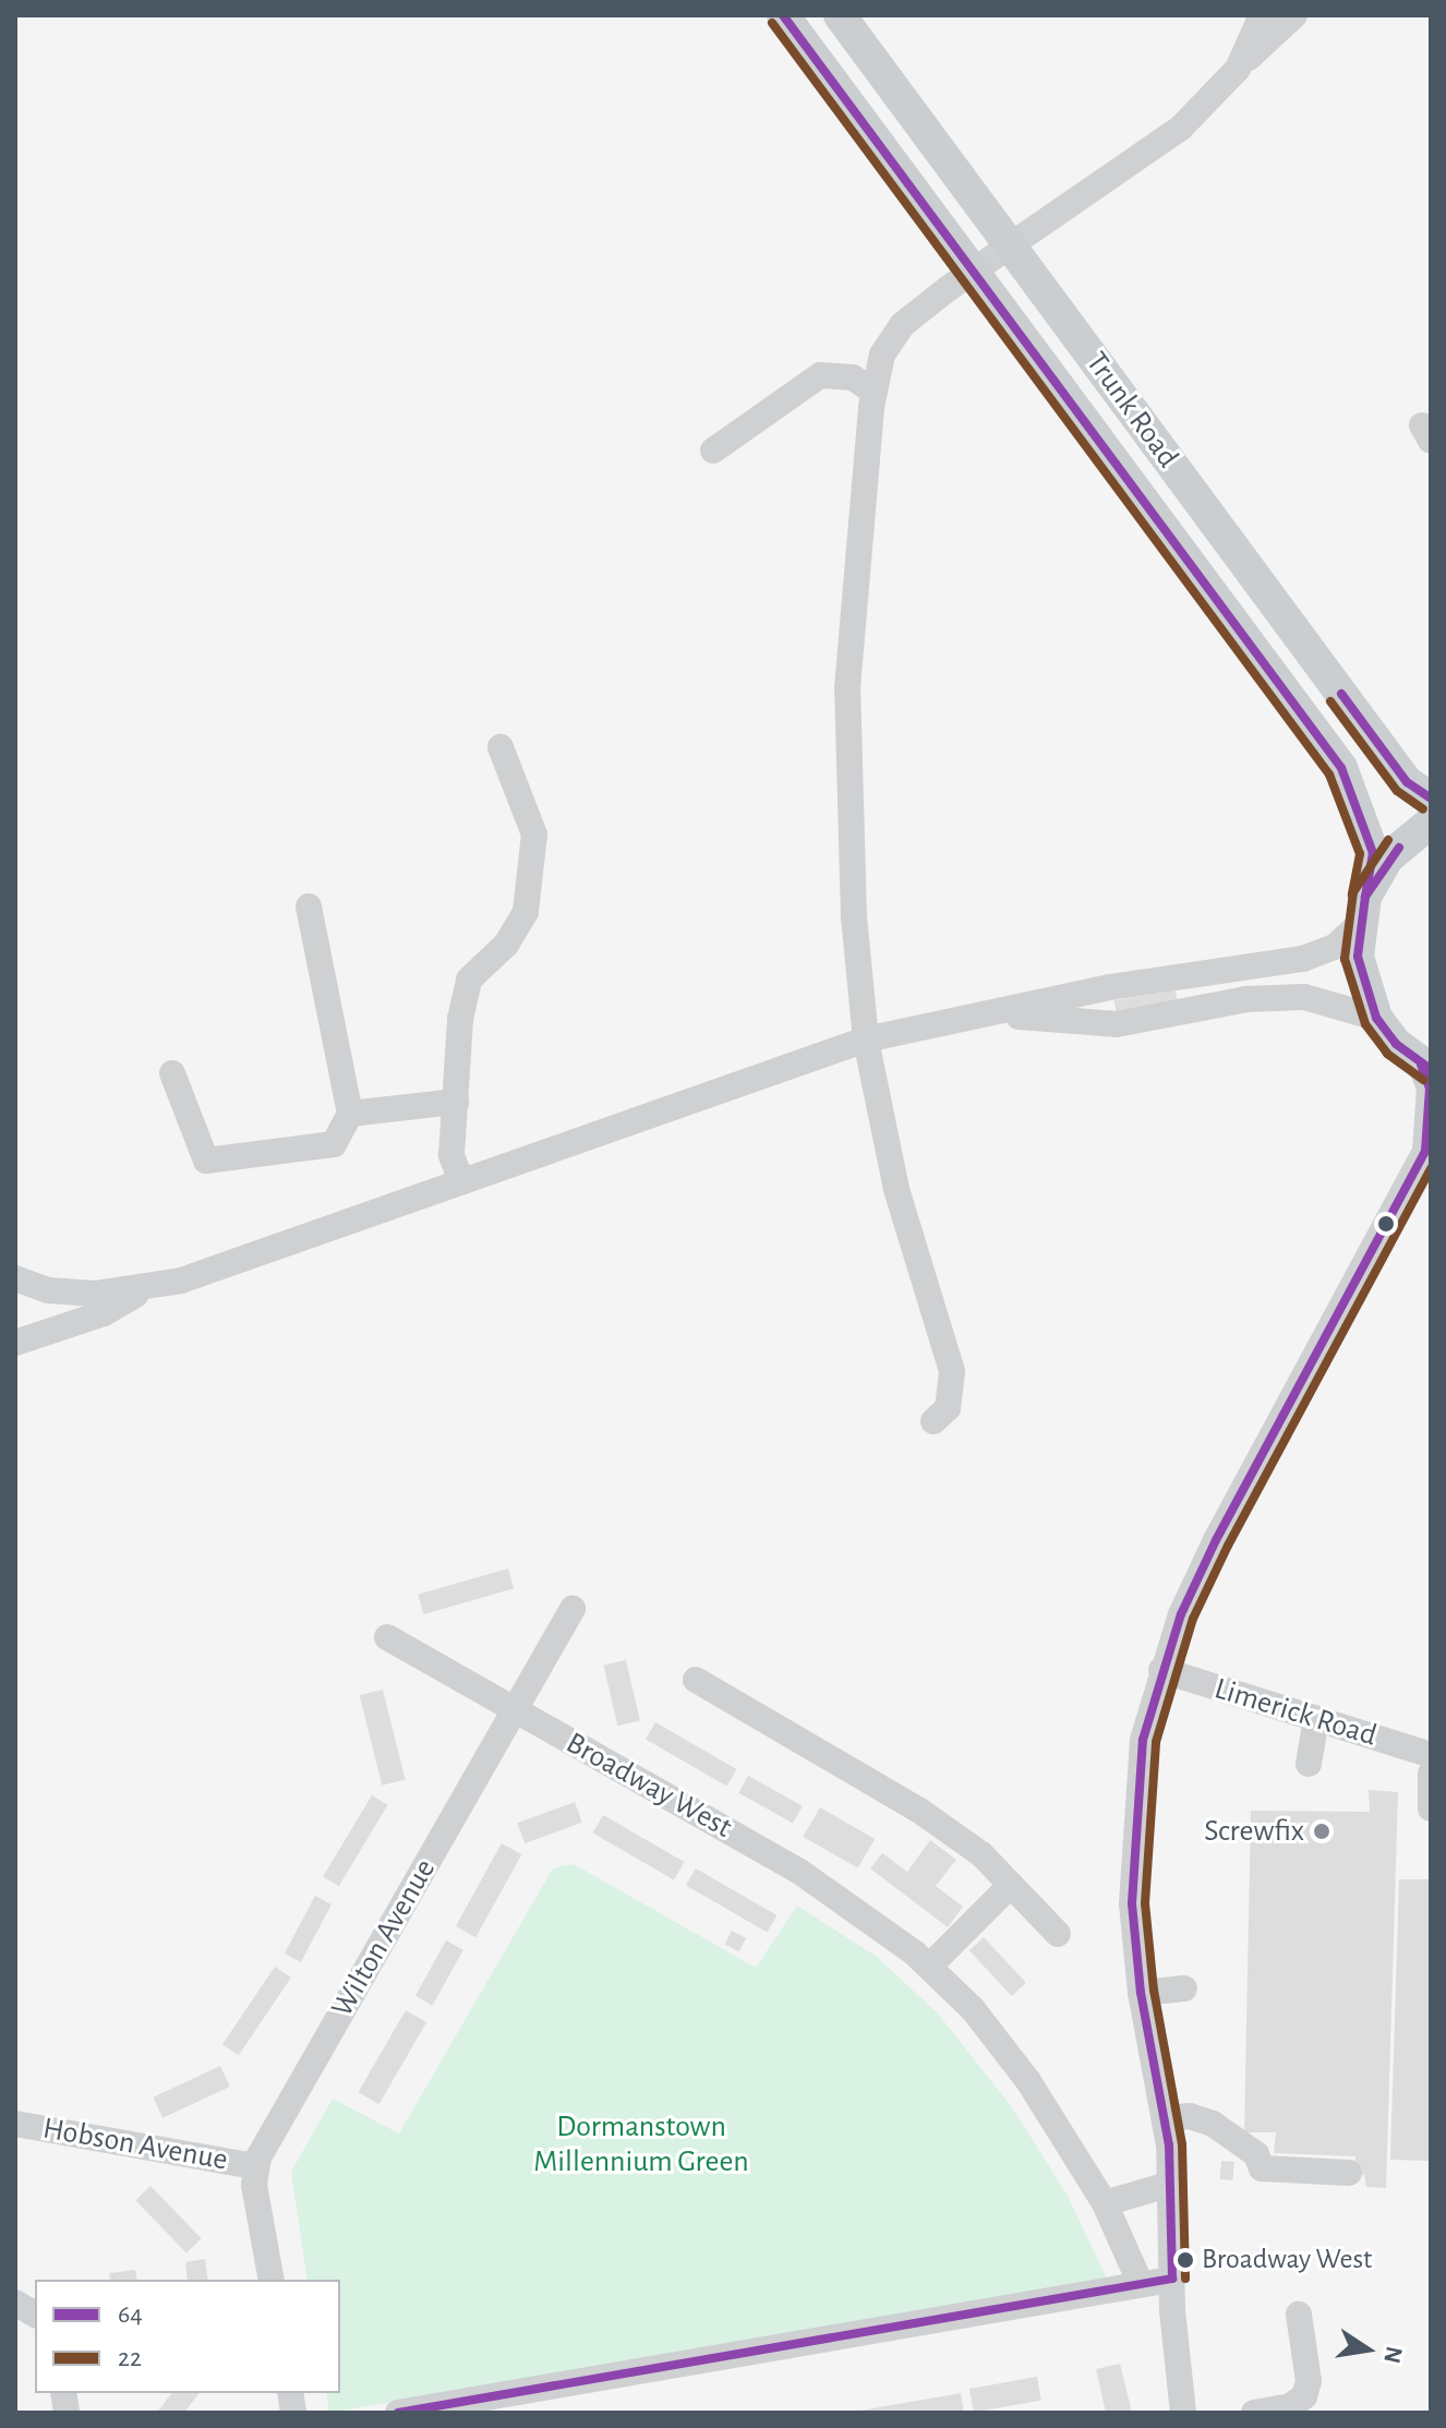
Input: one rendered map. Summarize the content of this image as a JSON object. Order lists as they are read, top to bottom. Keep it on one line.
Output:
{"streets":{"main road":["Trunk Road"],"street":["Limerick Road","Broadway West","Wilton Avenue","Hobson Avenue"]},"crossings":[["Broadway West","Wilton Avenue"],["Wilton Avenue","Hobson Avenue"]],"parks":["Dormanstown Millennium Green"],"places":["Screwfix","Broadway West"],"lines":["transit line 64","transit line 22"],"legend":["64","22"],"north":"right"}
